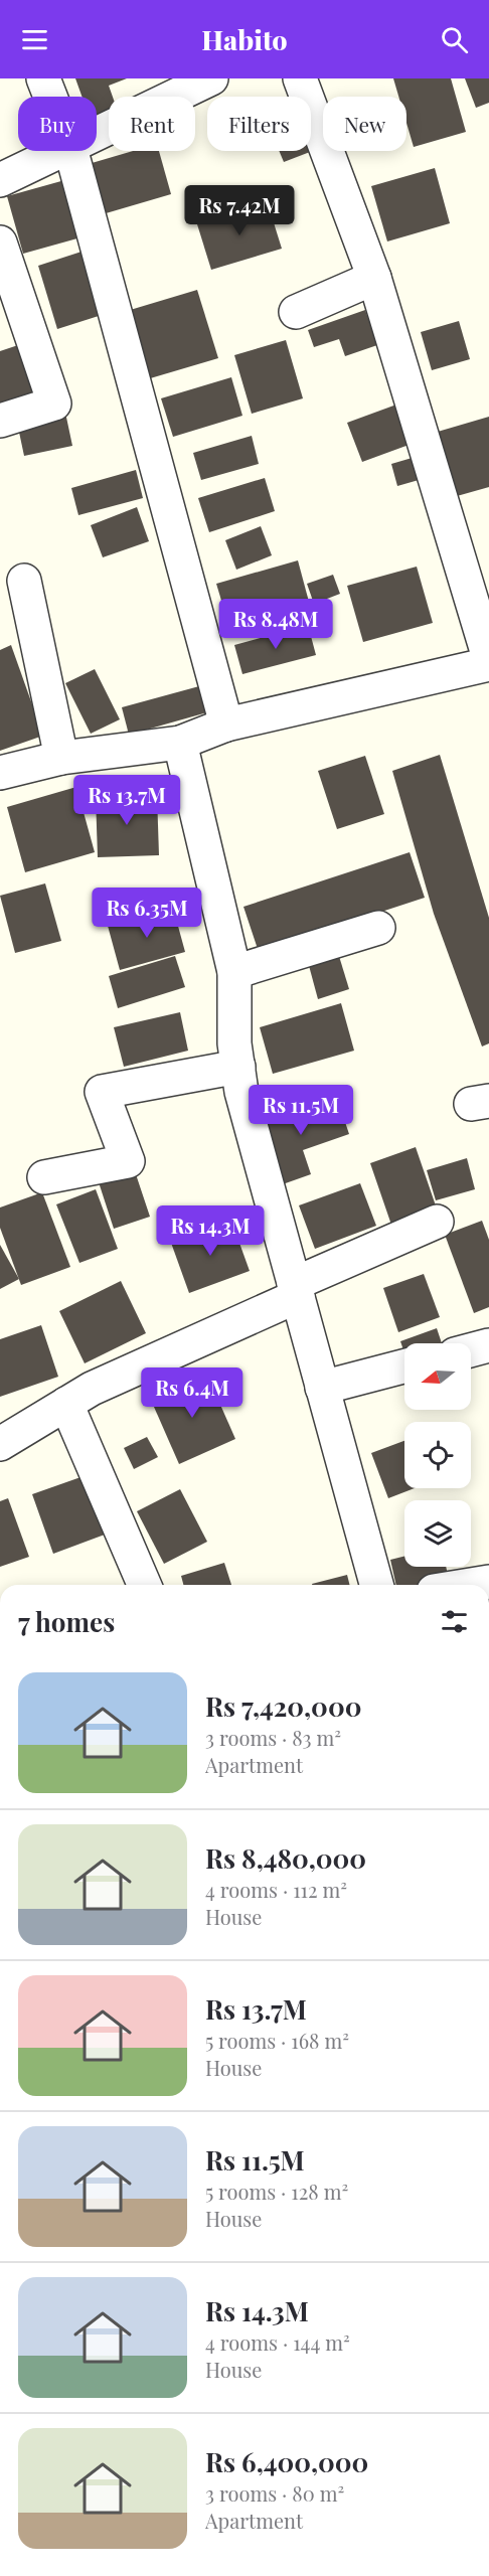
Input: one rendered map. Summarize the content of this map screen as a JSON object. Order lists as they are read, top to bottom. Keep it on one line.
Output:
{"north":"left","page":{"header":"Habito","chip":["Buy","Rent","Filters","New"],"price":["Rs 7.42M","Rs 8.48M","Rs 13.7M","Rs 6.35M","Rs 11.5M","Rs 14.3M","Rs 6.4M"],"heading":"7 homes","list":[{"name":"Rs 7,420,000","note":"3 rooms · 83 m² · Apartment"},{"name":"Rs 8,480,000","note":"4 rooms · 112 m² · House"},{"name":"Rs 13.7M","note":"5 rooms · 168 m² · House"},{"name":"Rs 11.5M","note":"5 rooms · 128 m² · House"},{"name":"Rs 14.3M","note":"4 rooms · 144 m² · House"},{"name":"Rs 6,400,000","note":"3 rooms · 80 m² · Apartment"}]}}
